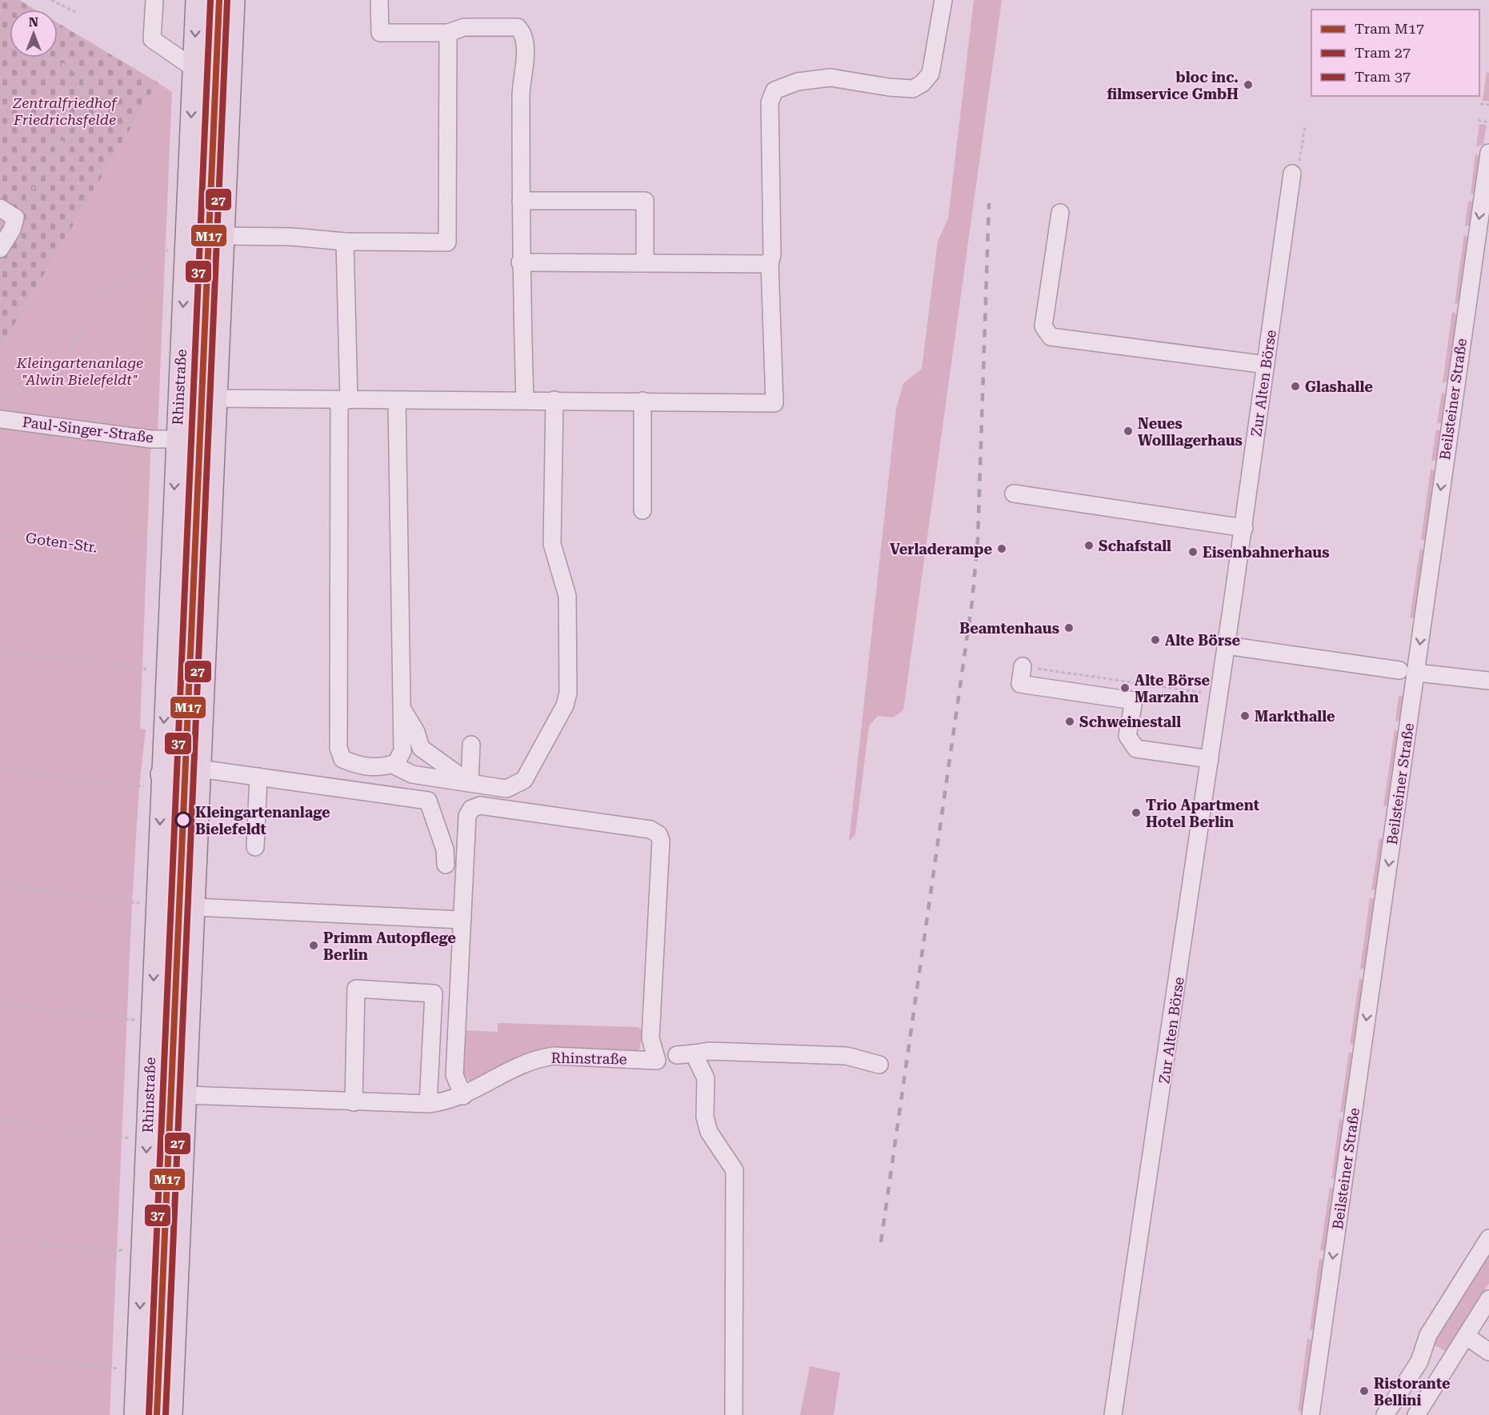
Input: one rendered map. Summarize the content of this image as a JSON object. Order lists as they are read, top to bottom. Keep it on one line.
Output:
{"streets":{"main road":["Rhinstraße"],"street":["Zur Alten Börse","Beilsteiner Straße","Paul-Singer-Straße"],"path":["Goten-Str."]},"crossings":[["Rhinstraße","Paul-Singer-Straße"]],"one_way":["Beilsteiner Straße"],"parks":["Zentralfriedhof Friedrichsfelde","Kleingartenanlage \"Alwin Bielefeldt\""],"places":["bloc inc. filmservice GmbH","Glashalle","Neues Wolllagerhaus","Schafstall","Verladerampe","Eisenbahnerhaus","Beamtenhaus","Alte Börse","Alte Börse Marzahn","Markthalle","Schweinestall","Trio Apartment Hotel Berlin","Kleingartenanlage Bielefeldt","Primm Autopflege Berlin","Ristorante Bellini"],"lines":["tram line M17","tram line 27","tram line 37"],"legend":["Tram M17","Tram 27","Tram 37"],"north":"top"}
